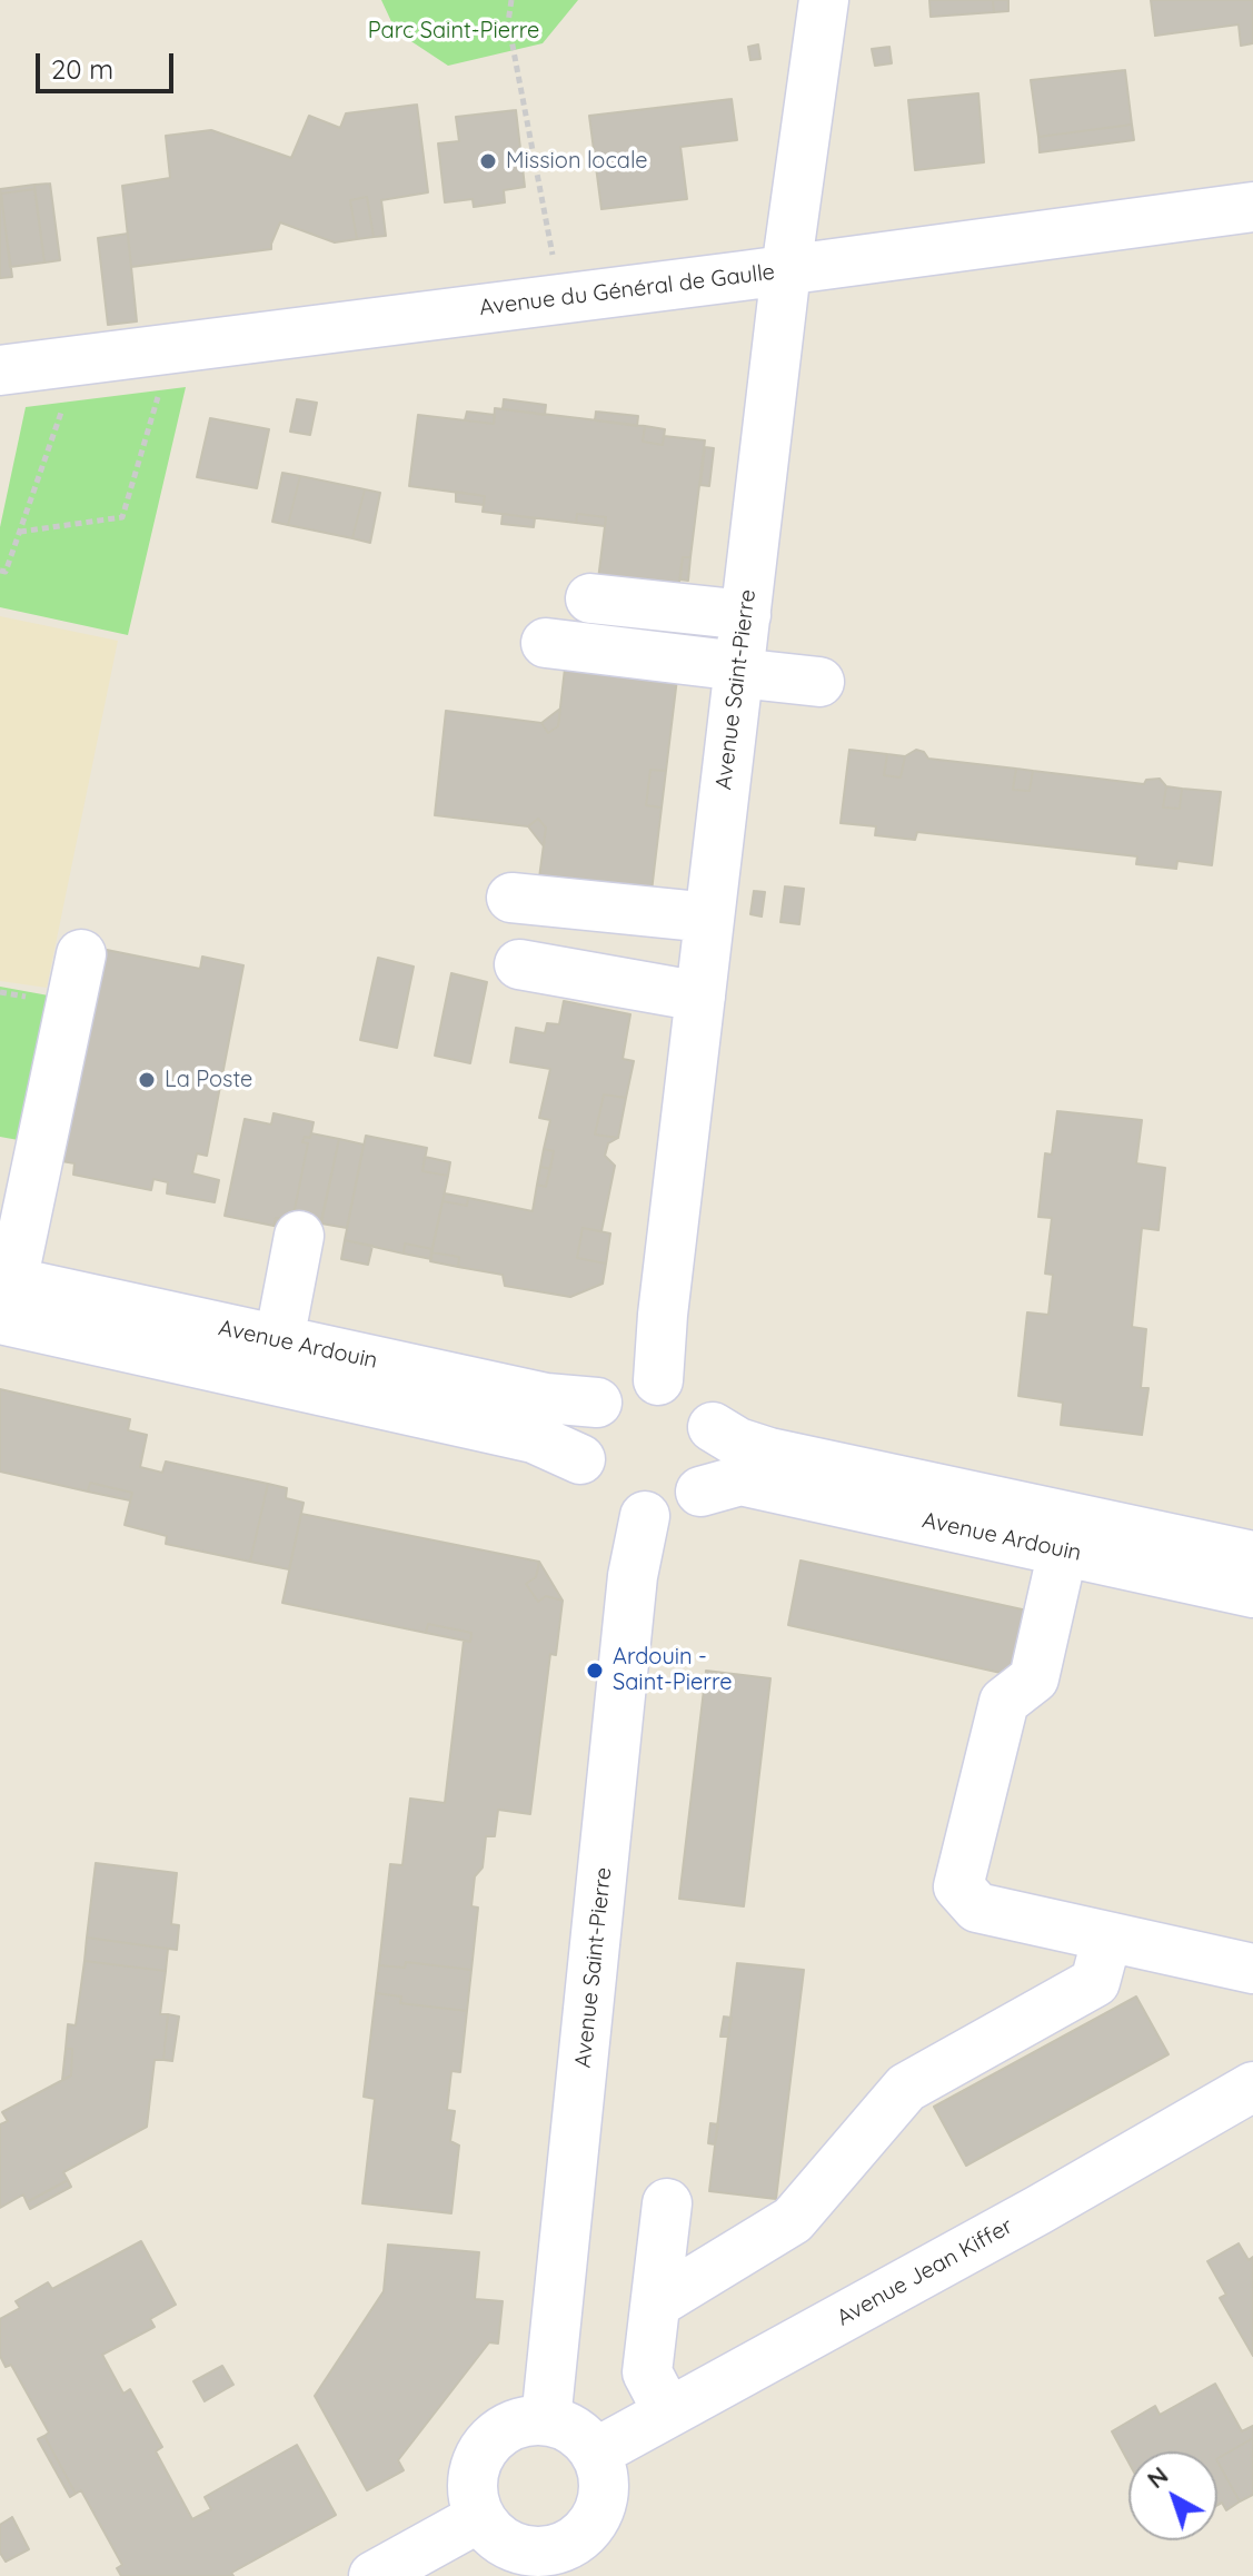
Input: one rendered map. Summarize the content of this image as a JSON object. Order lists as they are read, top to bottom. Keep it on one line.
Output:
{"streets":{"street":["Avenue du Général de Gaulle","Avenue Saint-Pierre","Avenue Ardouin","Avenue Jean Kiffer"]},"crossings":[["Avenue du Général de Gaulle","Avenue Saint-Pierre"],["Avenue Saint-Pierre","Avenue Ardouin"],["Avenue Saint-Pierre","Avenue Jean Kiffer"]],"parks":["Parc Saint-Pierre"],"places":["Mission locale","La Poste","Ardouin - Saint-Pierre"],"scale_bar":"20 m","north":"top left"}
